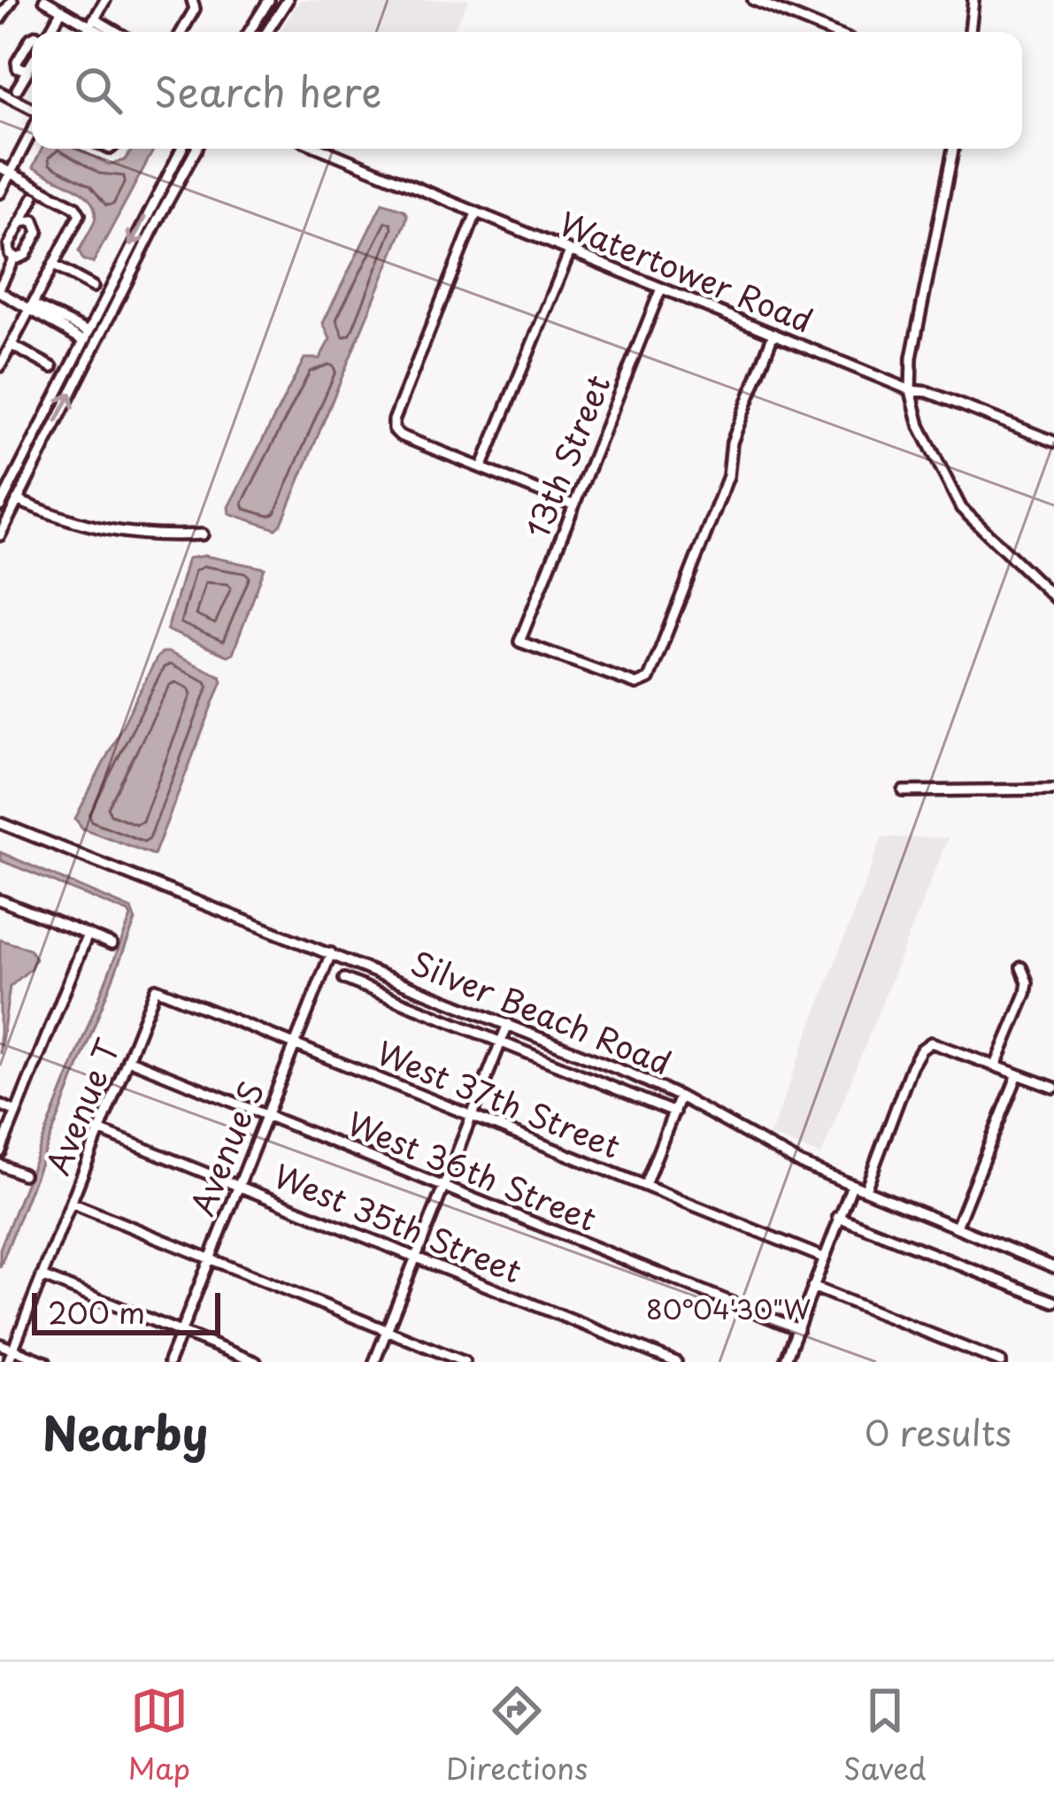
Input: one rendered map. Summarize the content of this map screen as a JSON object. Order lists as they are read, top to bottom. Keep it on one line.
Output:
{"streets":{"street":["Watertower Road","13th Street","Silver Beach Road","West 37th Street","Avenue T","Avenue S","West 36th Street","West 35th Street"]},"crossings":[["Watertower Road","13th Street"],["Silver Beach Road","Avenue S"],["West 37th Street","Avenue T"],["West 37th Street","Avenue S"],["Avenue T","West 36th Street"],["Avenue T","West 35th Street"],["Avenue S","West 36th Street"],["Avenue S","West 35th Street"]],"scale_bar":"200 m","page":{"search":"Search here","scale":"200 m","heading":["Nearby","0 results"],"nav":["Map","Directions","Saved"]},"coordinates":["80°04'30\"W"]}
